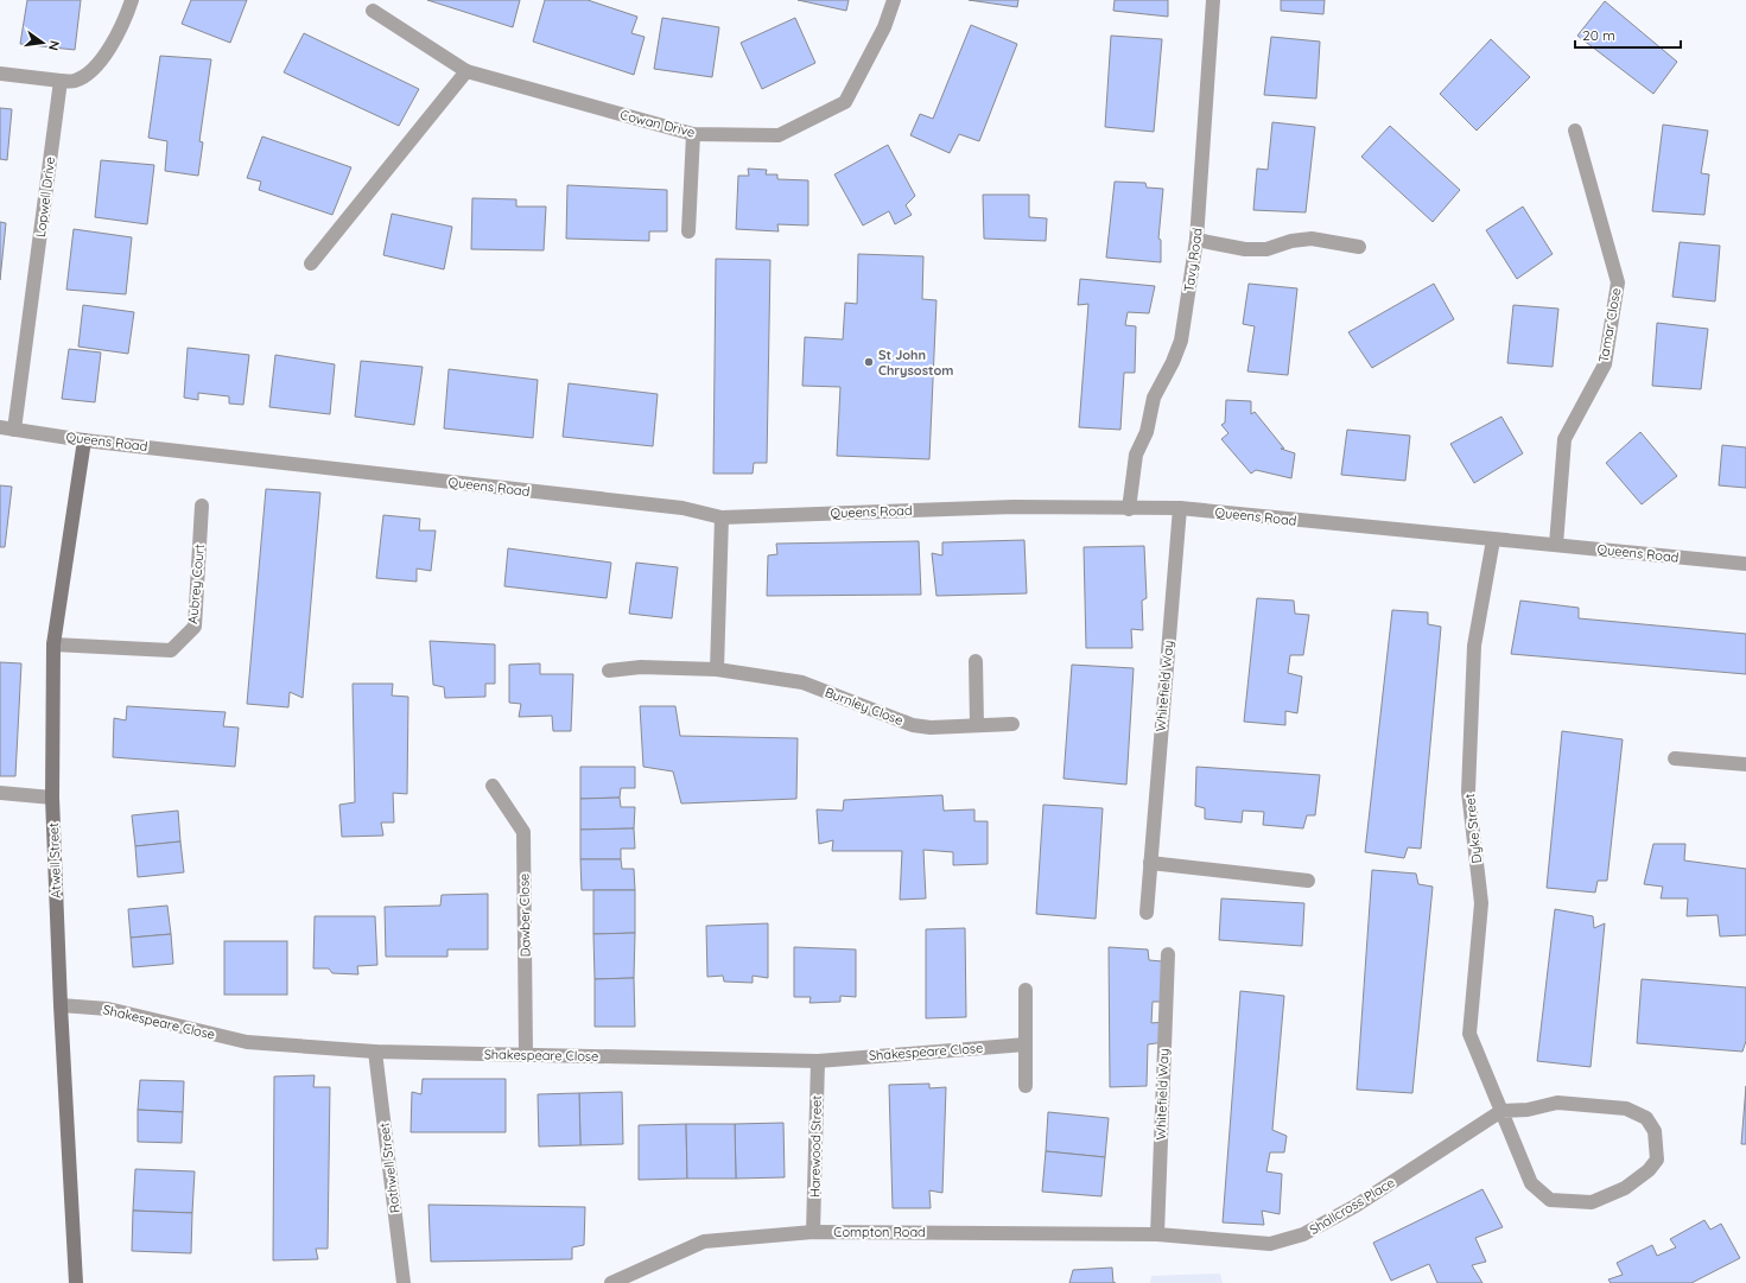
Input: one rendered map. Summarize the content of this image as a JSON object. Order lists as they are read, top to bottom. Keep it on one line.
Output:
{"streets":{"street":["Cowan Drive","Lopwell Drive","Tavy Road","Tamar Close","Queens Road","Aubrey Court","Whitefield Way","Burnley Close","Dyke Street","Atwell Street","Dawber Close","Shakespeare Close","Harewood Street","Rothwell Street","Shallcross Place","Compton Road"]},"crossings":[["Lopwell Drive","Queens Road"],["Tavy Road","Queens Road"],["Tamar Close","Queens Road"],["Queens Road","Whitefield Way"],["Queens Road","Dyke Street"],["Queens Road","Atwell Street"],["Aubrey Court","Atwell Street"],["Whitefield Way","Shallcross Place"],["Whitefield Way","Compton Road"],["Dyke Street","Shallcross Place"],["Atwell Street","Shakespeare Close"],["Dawber Close","Shakespeare Close"],["Shakespeare Close","Harewood Street"],["Shakespeare Close","Rothwell Street"],["Harewood Street","Compton Road"],["Shallcross Place","Compton Road"]],"places":["St John Chrysostom"],"scale_bar":"20 m","north":"right"}
